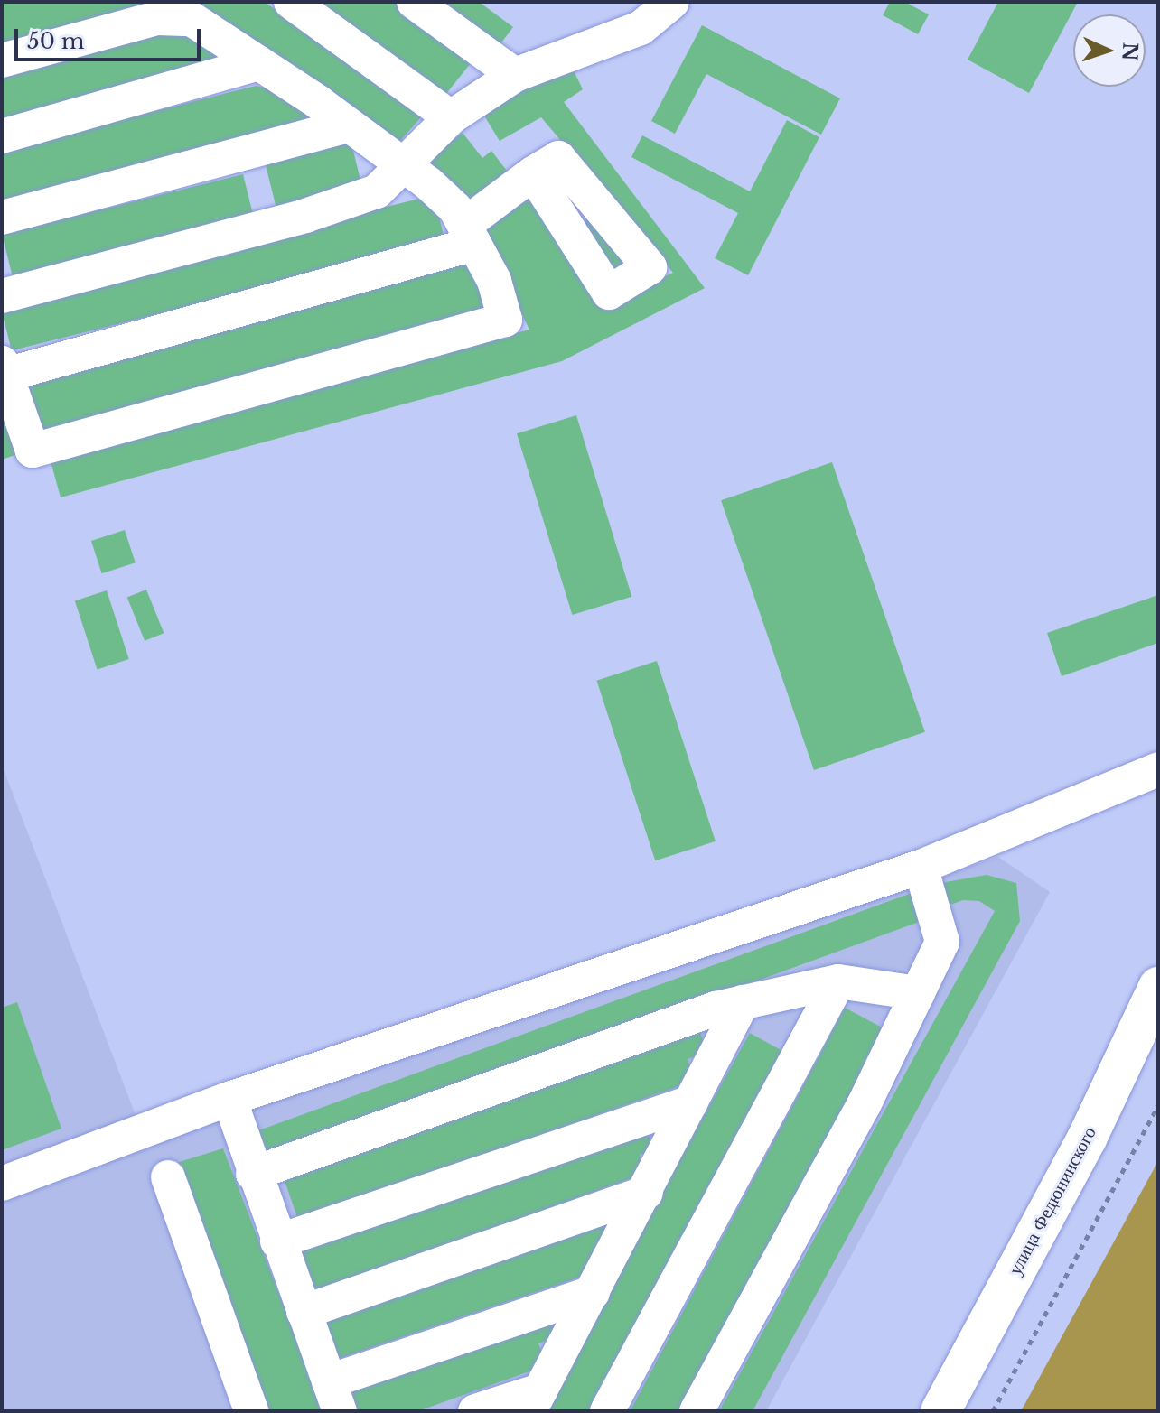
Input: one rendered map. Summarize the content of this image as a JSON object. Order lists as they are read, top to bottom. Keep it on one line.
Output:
{"streets":{"main road":["улица Федюнинского"]},"scale_bar":"50 m","north":"right"}
